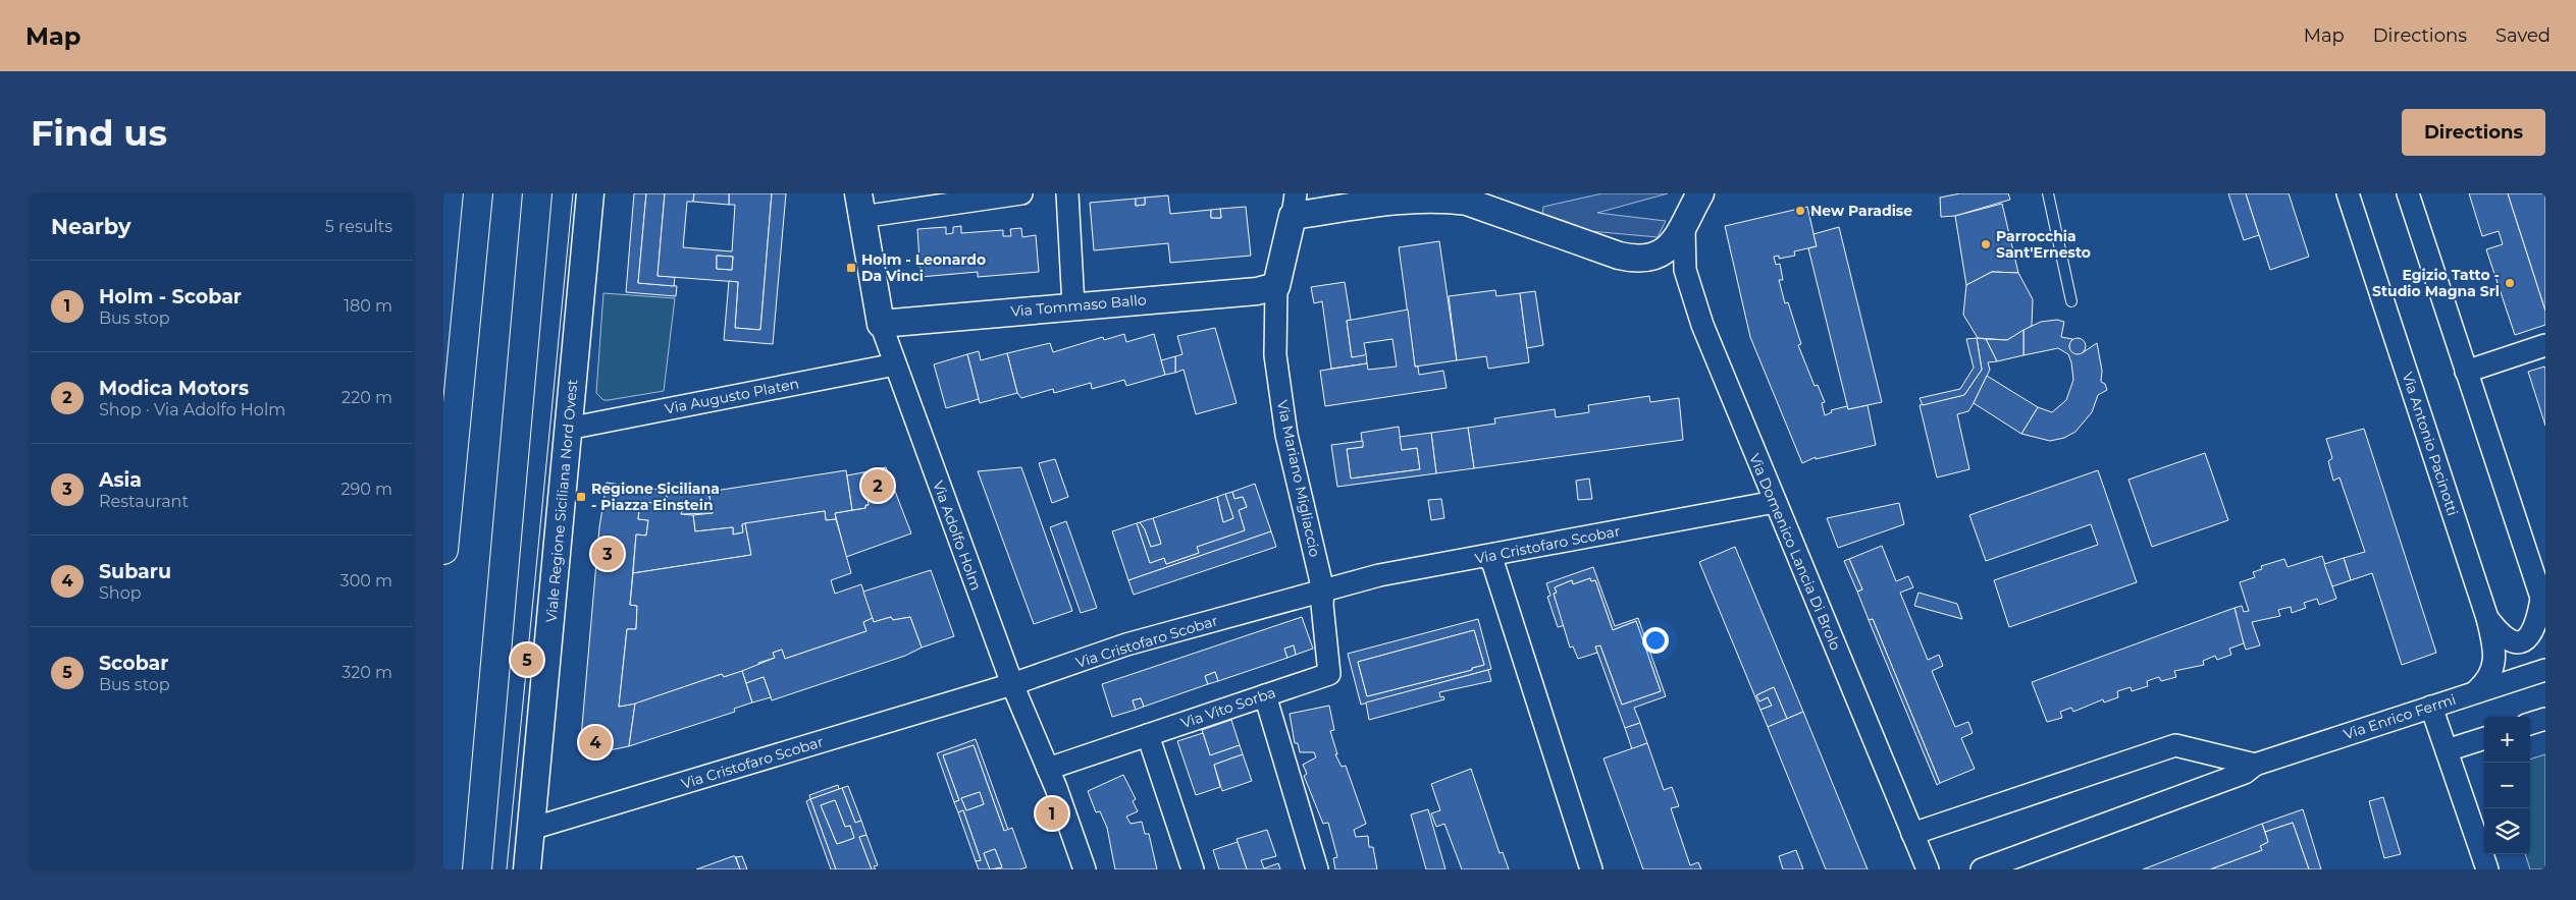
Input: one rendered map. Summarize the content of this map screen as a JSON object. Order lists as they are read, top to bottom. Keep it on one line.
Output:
{"streets":{"street":["Via Tommaso Ballo","Via Augusto Platen","Via Antonio Pacinotti","Via Mariano Migliaccio","Viale Regione Siciliana Nord Ovest","Via Adolfo Holm","Via Cristofaro Scobar","Via Domenico Lancia Di Brolo","Via Vito Sorba","Via Enrico Fermi"]},"crossings":[["Via Tommaso Ballo","Via Mariano Migliaccio"],["Via Tommaso Ballo","Via Adolfo Holm"],["Via Augusto Platen","Viale Regione Siciliana Nord Ovest"],["Via Augusto Platen","Via Adolfo Holm"],["Via Antonio Pacinotti","Via Enrico Fermi"],["Via Mariano Migliaccio","Via Cristofaro Scobar"],["Via Mariano Migliaccio","Via Vito Sorba"],["Viale Regione Siciliana Nord Ovest","Via Cristofaro Scobar"],["Via Adolfo Holm","Via Cristofaro Scobar"],["Via Adolfo Holm","Via Vito Sorba"],["Via Cristofaro Scobar","Via Domenico Lancia Di Brolo"],["Via Cristofaro Scobar","Via Vito Sorba"]],"places":{"other":["New Paradise","Parrocchia Sant'Ernesto","Egizio Tatto - Studio Magna Srl"],"transit":["Holm - Leonardo Da Vinci","Regione Siciliana - Piazza Einstein"]},"page":{"header":"Map","nav":["Map","Directions","Saved"],"buttons":"Directions","title":"Find us","heading":["Nearby","5 results"],"list":[{"mark":"1","name":"Holm - Scobar","note":"Bus stop","value":"180 m"},{"mark":"2","name":"Modica Motors","note":"Shop · Via Adolfo Holm","value":"220 m"},{"mark":"3","name":"Asia","note":"Restaurant","value":"290 m"},{"mark":"4","name":"Subaru","note":"Shop","value":"300 m"},{"mark":"5","name":"Scobar","note":"Bus stop","value":"320 m"}],"pins":["2","3","5","4","1"],"map_buttons":["+","−"]}}
